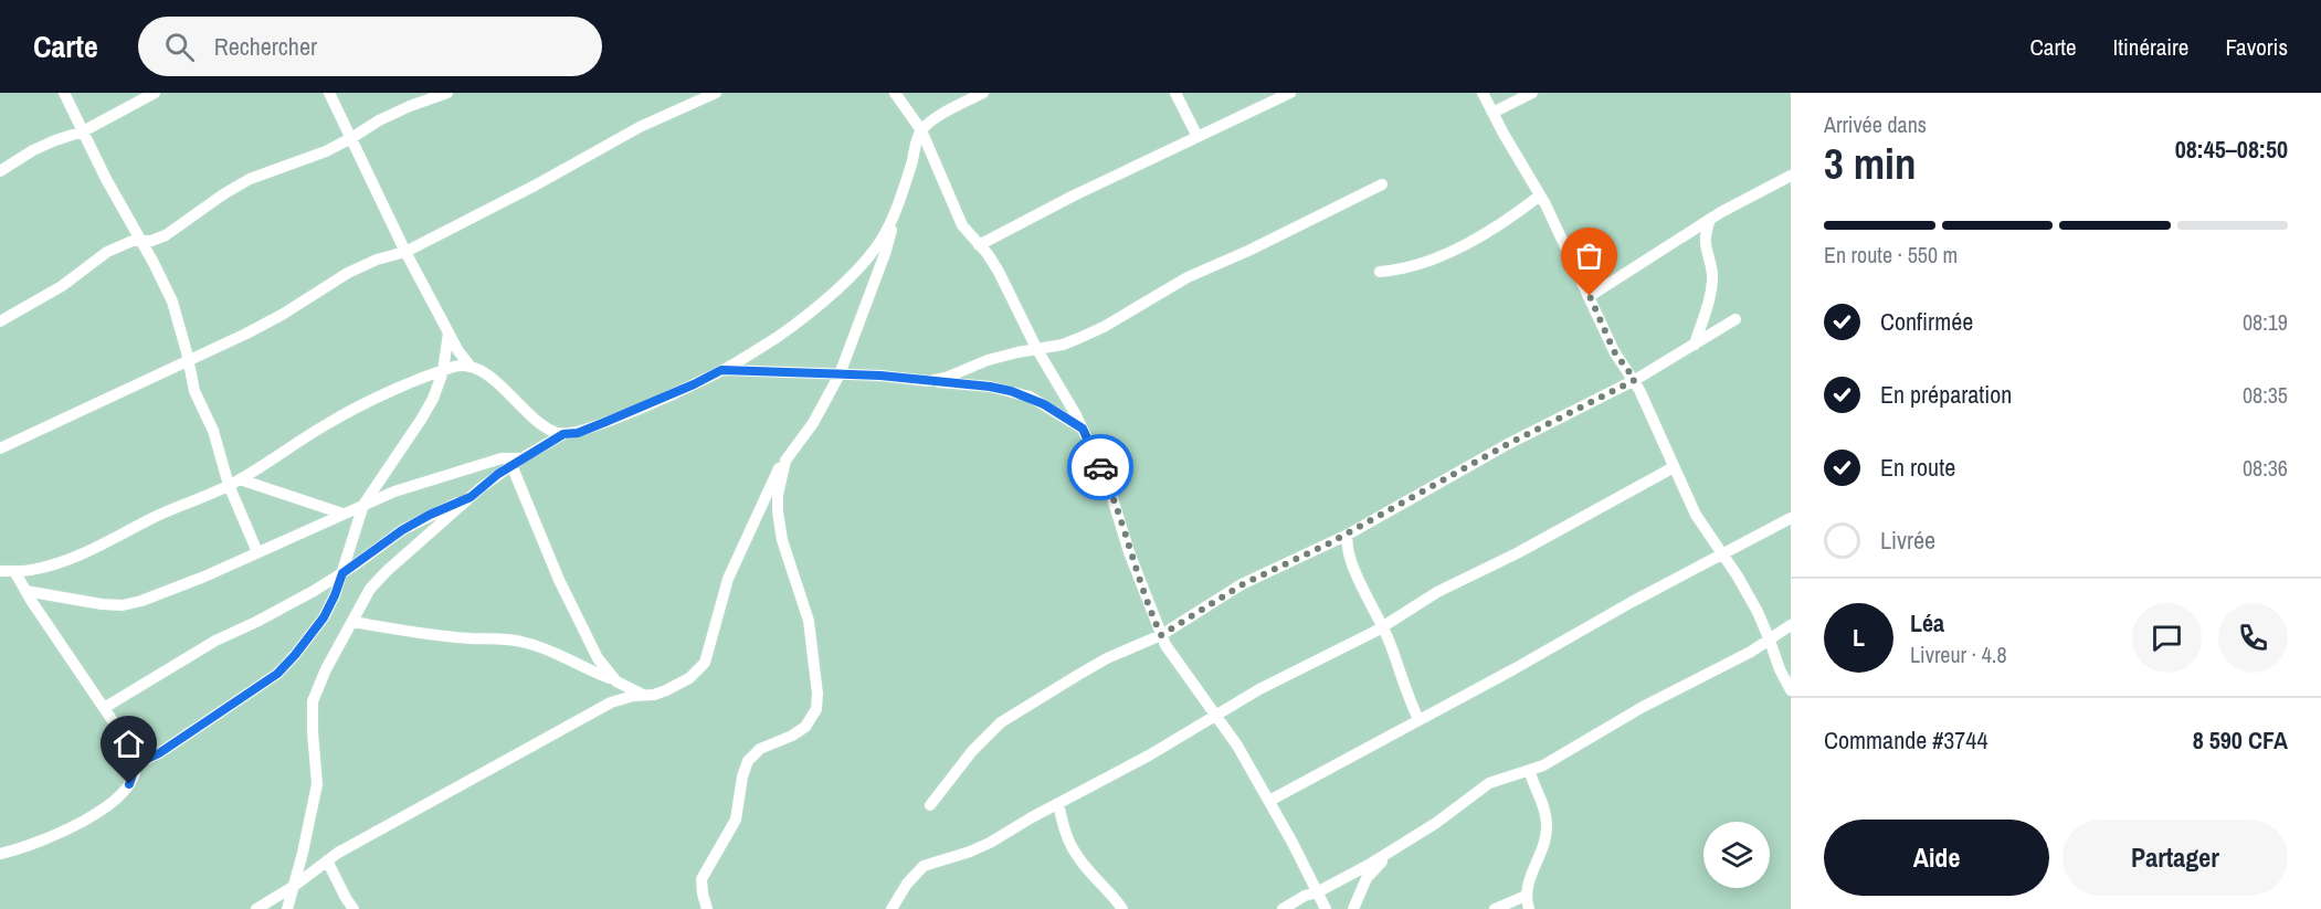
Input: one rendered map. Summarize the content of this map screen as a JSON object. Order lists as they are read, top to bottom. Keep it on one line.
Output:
{"page":{"header":"Carte","search":"Rechercher","nav":["Carte","Itinéraire","Favoris"],"heading":["3 min","Arrivée dans","08:45–08:50"],"panel":["Léa","Livreur · 4.8","Commande #3744","8 590 CFA"],"bar":"En route · 550 m","list":[["Confirmée","08:19"],["En préparation","08:35"],["En route","08:36"],"Livrée"],"round":"L","buttons":["Aide","Partager"]}}
